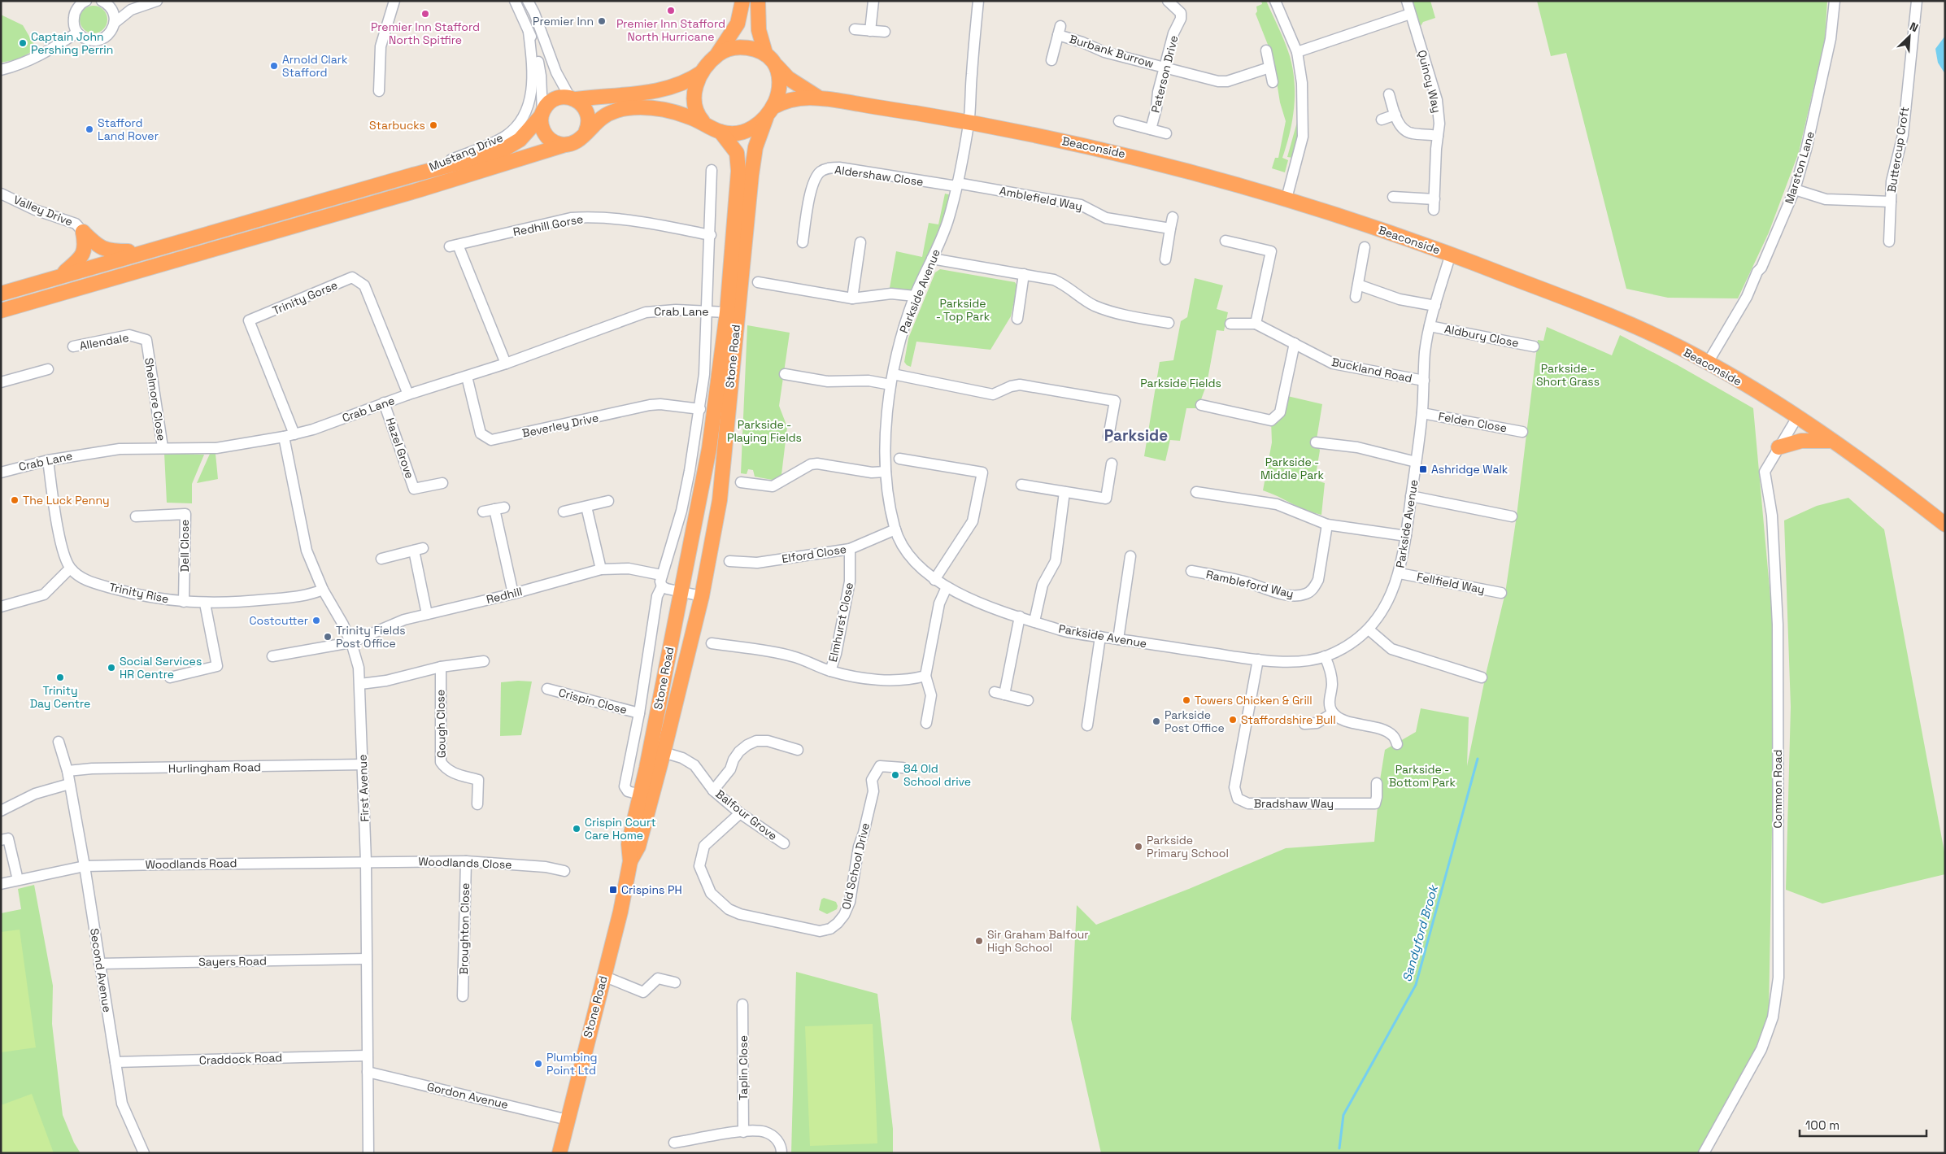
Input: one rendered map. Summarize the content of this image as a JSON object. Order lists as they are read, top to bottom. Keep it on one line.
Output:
{"streets":{"highway":["Beaconside","Stone Road"],"street":["Burbank Burrow","Paterson Drive","Quincy Way","Buttercup Croft","Mustang Drive","Marston Lane","Aldershaw Close","Amblefield Way","Valley Drive","Redhill Gorse","Parkside Avenue","Trinity Gorse","Crab Lane","Aldbury Close","Allendale","Buckland Road","Shelmore Close","Felden Close","Beverley Drive","Hazel Grove","Dell Close","Elford Close","Fellfield Way","Rambleford Way","Trinity Rise","Redhill","Elmhurst Close","Crispin Close","Gough Close","Hurlingham Road","First Avenue","Common Road","Bradshaw Way","Balfour Grove","Woodlands Close","Woodlands Road","Old School Drive","Broughton Close","Sayers Road","Second Avenue","Craddock Road","Taplin Close","Gordon Avenue"]},"crossings":[["Burbank Burrow","Paterson Drive"],["Beaconside","Marston Lane"],["Beaconside","Parkside Avenue"],["Beaconside","Stone Road"],["Beaconside","Common Road"],["Buttercup Croft","Marston Lane"],["Aldershaw Close","Amblefield Way"],["Aldershaw Close","Parkside Avenue"],["Amblefield Way","Parkside Avenue"],["Redhill Gorse","Crab Lane"],["Parkside Avenue","Aldbury Close"],["Parkside Avenue","Buckland Road"],["Parkside Avenue","Felden Close"],["Parkside Avenue","Elford Close"],["Parkside Avenue","Fellfield Way"],["Parkside Avenue","Bradshaw Way"],["Trinity Gorse","Crab Lane"],["Crab Lane","Stone Road"],["Crab Lane","Shelmore Close"],["Crab Lane","Beverley Drive"],["Crab Lane","Hazel Grove"],["Crab Lane","First Avenue"],["Allendale","Shelmore Close"],["Stone Road","Balfour Grove"],["Stone Road","Gordon Avenue"],["Dell Close","Trinity Rise"],["Elford Close","Elmhurst Close"],["Trinity Rise","First Avenue"],["Redhill","First Avenue"],["Hurlingham Road","First Avenue"],["Hurlingham Road","Second Avenue"],["First Avenue","Woodlands Close"],["First Avenue","Woodlands Road"],["First Avenue","Sayers Road"],["First Avenue","Craddock Road"],["First Avenue","Gordon Avenue"],["Balfour Grove","Old School Drive"],["Woodlands Close","Woodlands Road"],["Woodlands Close","Broughton Close"],["Woodlands Road","Second Avenue"],["Sayers Road","Second Avenue"],["Second Avenue","Craddock Road"]],"districts":["Parkside"],"water":["Sandyford Brook"],"parks":["Parkside - Top Park","Parkside - Short Grass","Parkside Fields","Parkside - Playing Fields","Parkside - Middle Park","Parkside - Bottom Park"],"places":{"other":["Premier Inn Stafford North Hurricane","Premier Inn Stafford North Spitfire","Premier Inn","Captain John Pershing Perrin","Arnold Clark Stafford","Starbucks","Stafford Land Rover","The Luck Penny","Costcutter","Trinity Fields Post Office","Social Services HR Centre","Trinity Day Centre","Towers Chicken & Grill","Staffordshire Bull","Parkside Post Office","84 Old School drive","Crispin Court Care Home","Parkside Primary School","Sir Graham Balfour High School","Plumbing Point Ltd"],"transit":["Ashridge Walk","Crispins PH"]},"scale_bar":"100 m","north":"top right"}
